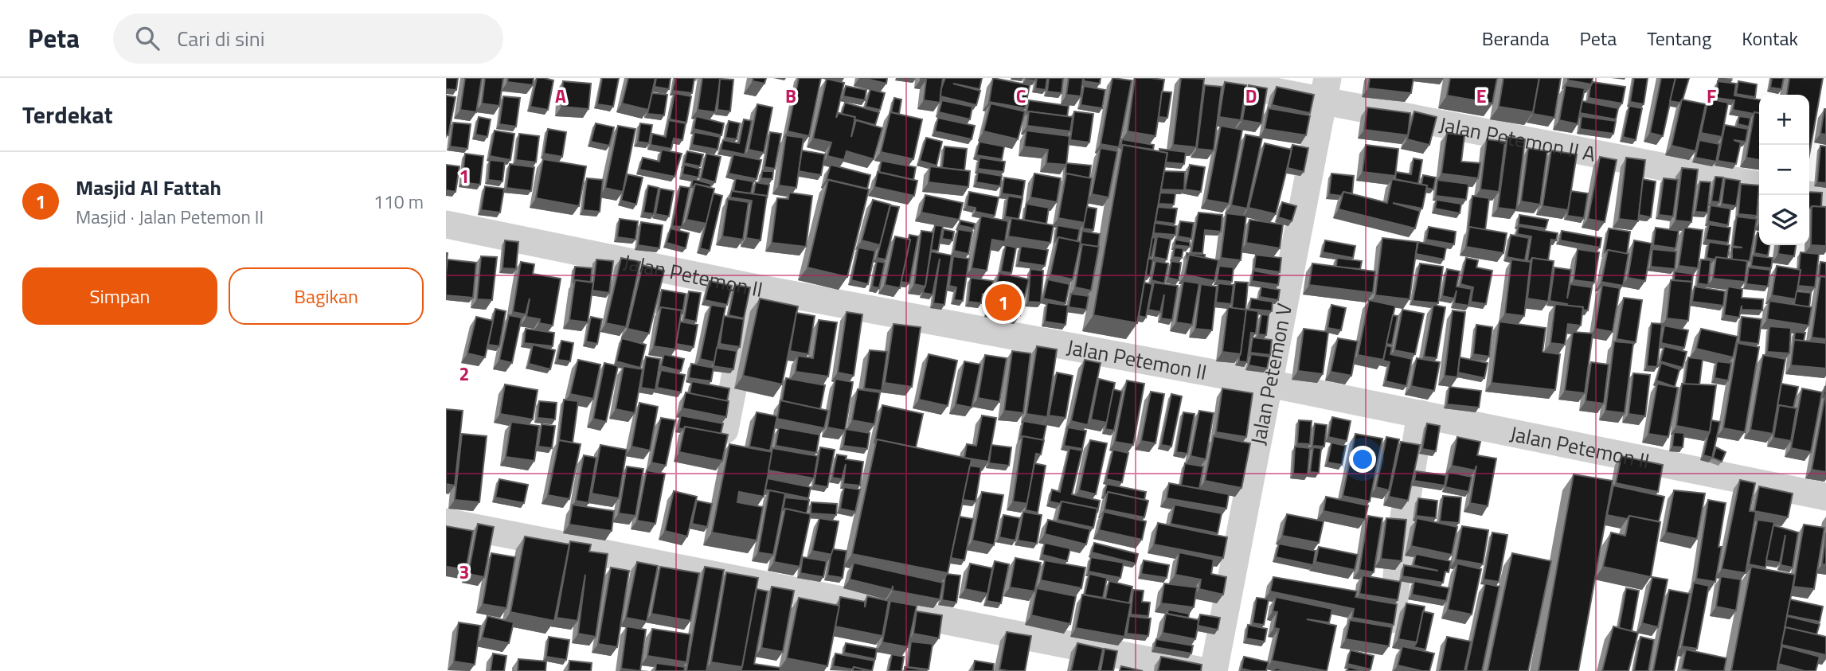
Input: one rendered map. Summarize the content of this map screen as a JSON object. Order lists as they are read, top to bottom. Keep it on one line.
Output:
{"streets":{"street":["Jalan Petemon II A","Jalan Petemon II","Jalan Petemon V"]},"crossings":[["Jalan Petemon II A","Jalan Petemon V"],["Jalan Petemon II","Jalan Petemon V"]],"page":{"header":"Peta","search":"Cari di sini","nav":["Beranda","Peta","Tentang","Kontak"],"heading":"Terdekat","map_buttons":["+","−"],"list":[{"mark":"1","name":"Masjid Al Fattah","note":"Masjid · Jalan Petemon II","value":"110 m"}],"buttons":["Simpan","Bagikan"],"pins":"1"},"grid":{"columns":["A","B","C","D","E","F"],"rows":["1","2","3"]}}
